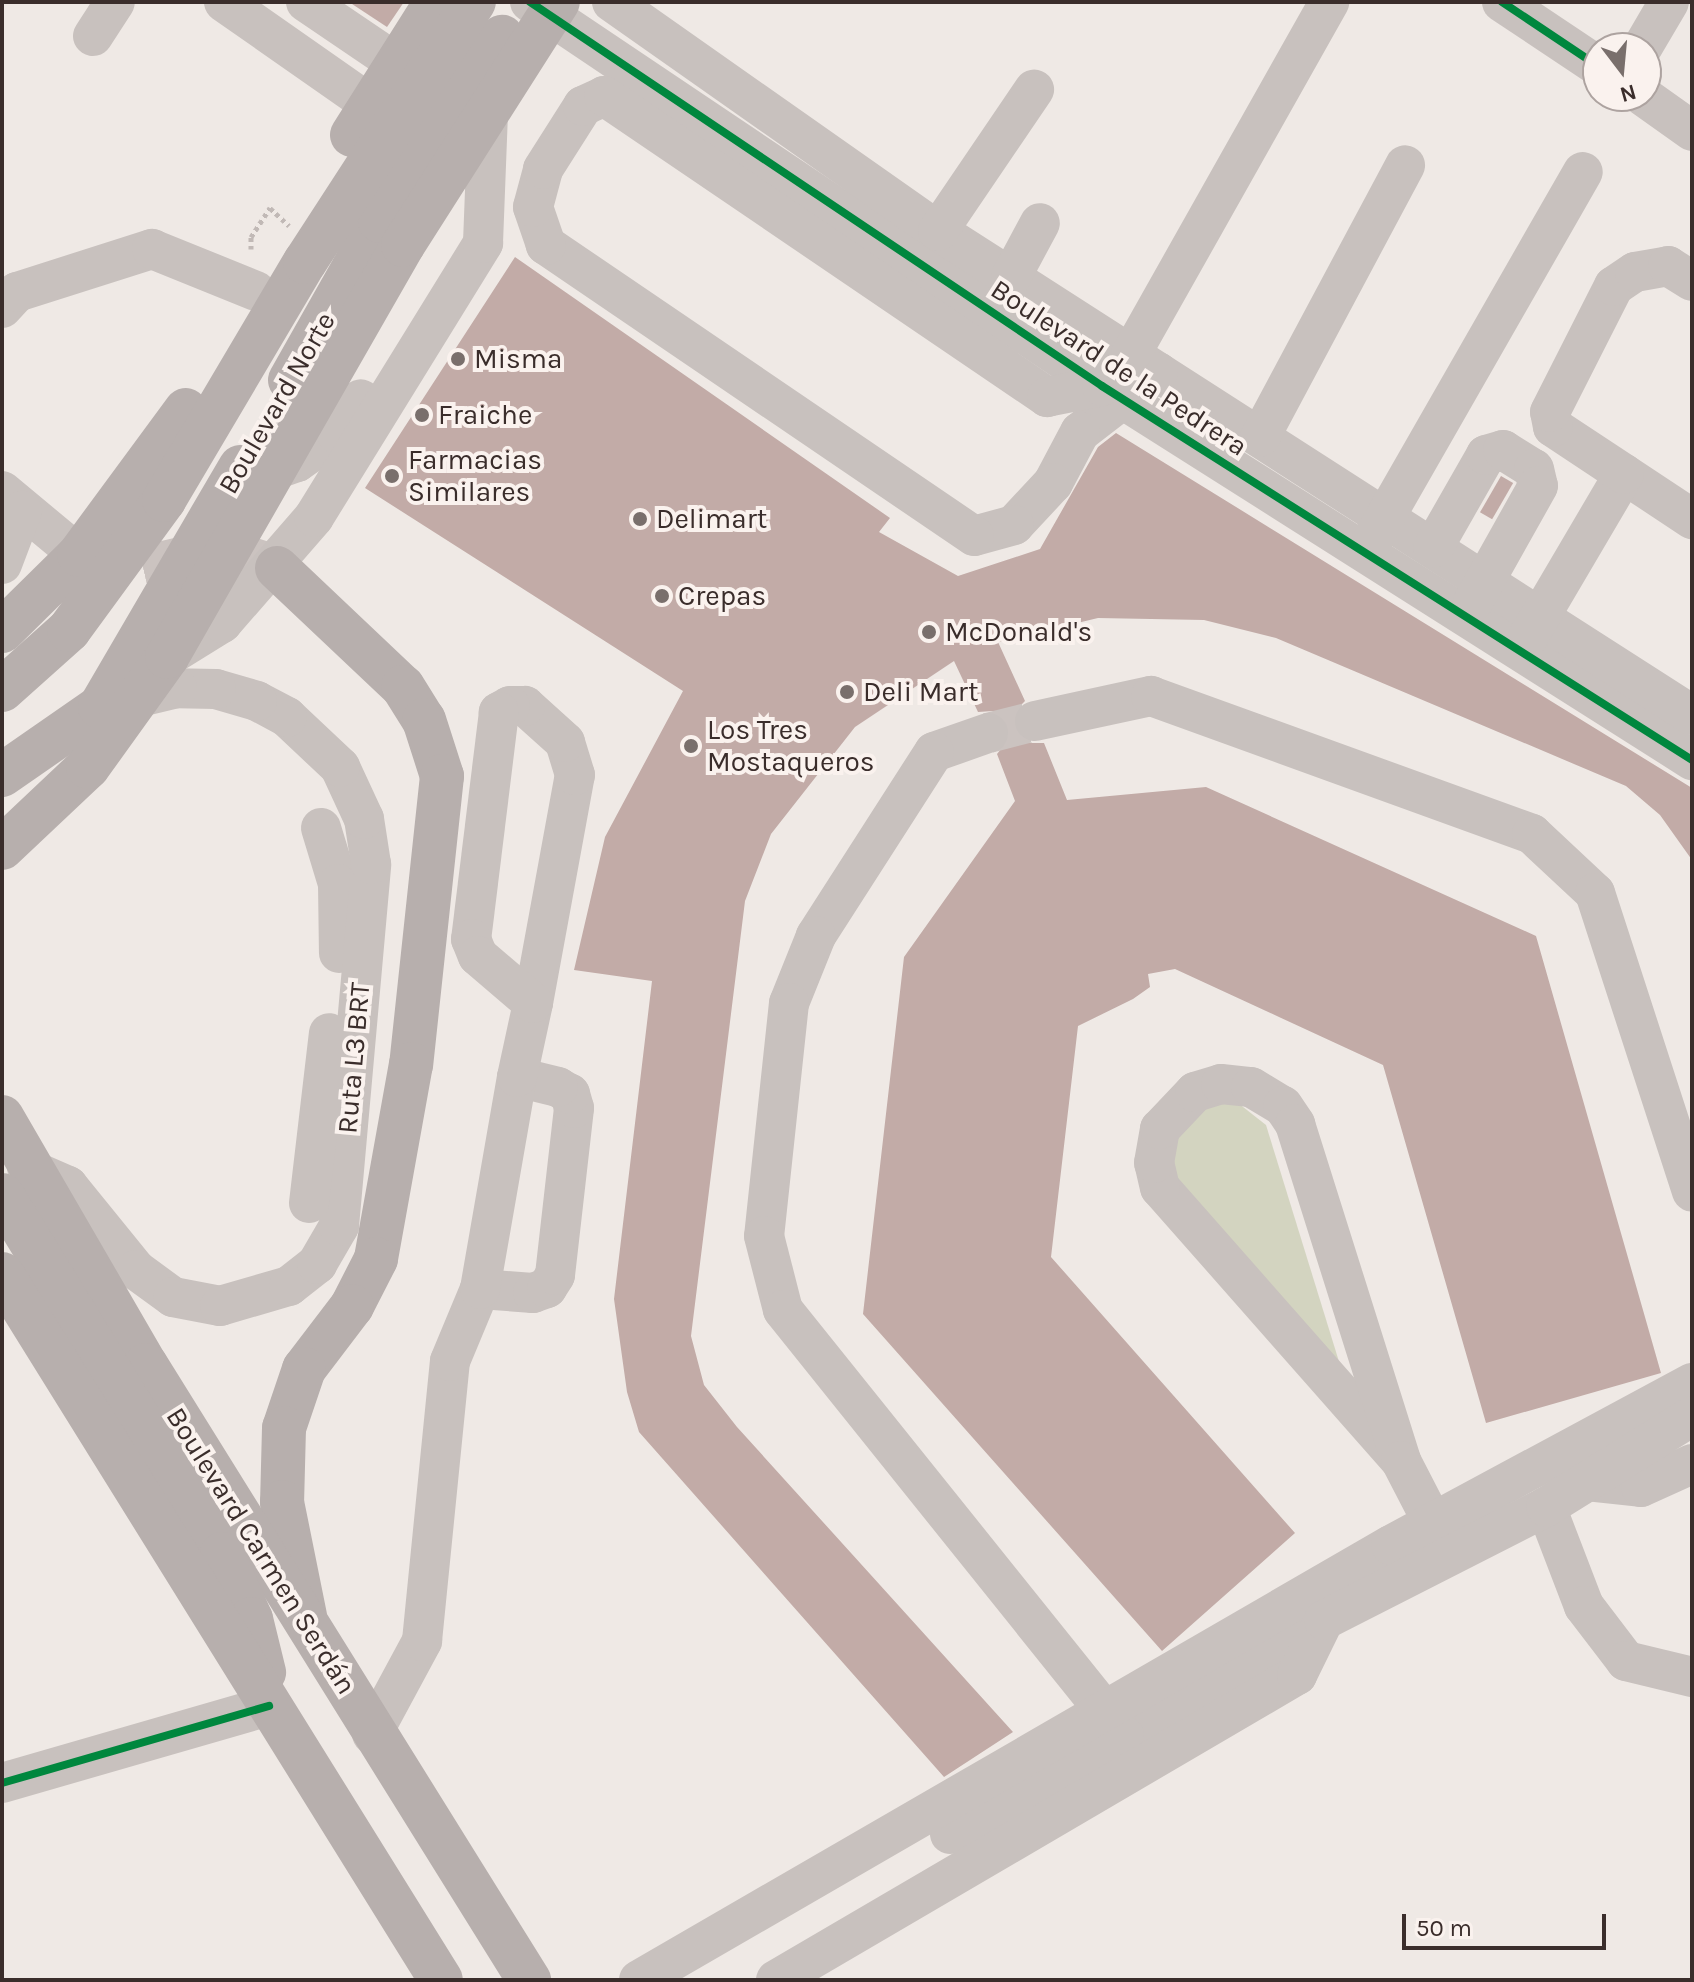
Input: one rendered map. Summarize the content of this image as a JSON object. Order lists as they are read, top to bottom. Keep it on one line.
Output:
{"streets":{"main road":["Boulevard Norte","Boulevard Carmen Serdán"],"street":["Boulevard de la Pedrera","Ruta L3 BRT"]},"crossings":[["Boulevard de la Pedrera","Boulevard Norte"],["Boulevard Norte","Ruta L3 BRT"],["Ruta L3 BRT","Boulevard Carmen Serdán"]],"places":["Misma","Fraiche","Farmacias Similares","Delimart","Crepas","McDonald's","Deli Mart","Los Tres Mostaqueros"],"scale_bar":"50 m","north":"bottom"}
